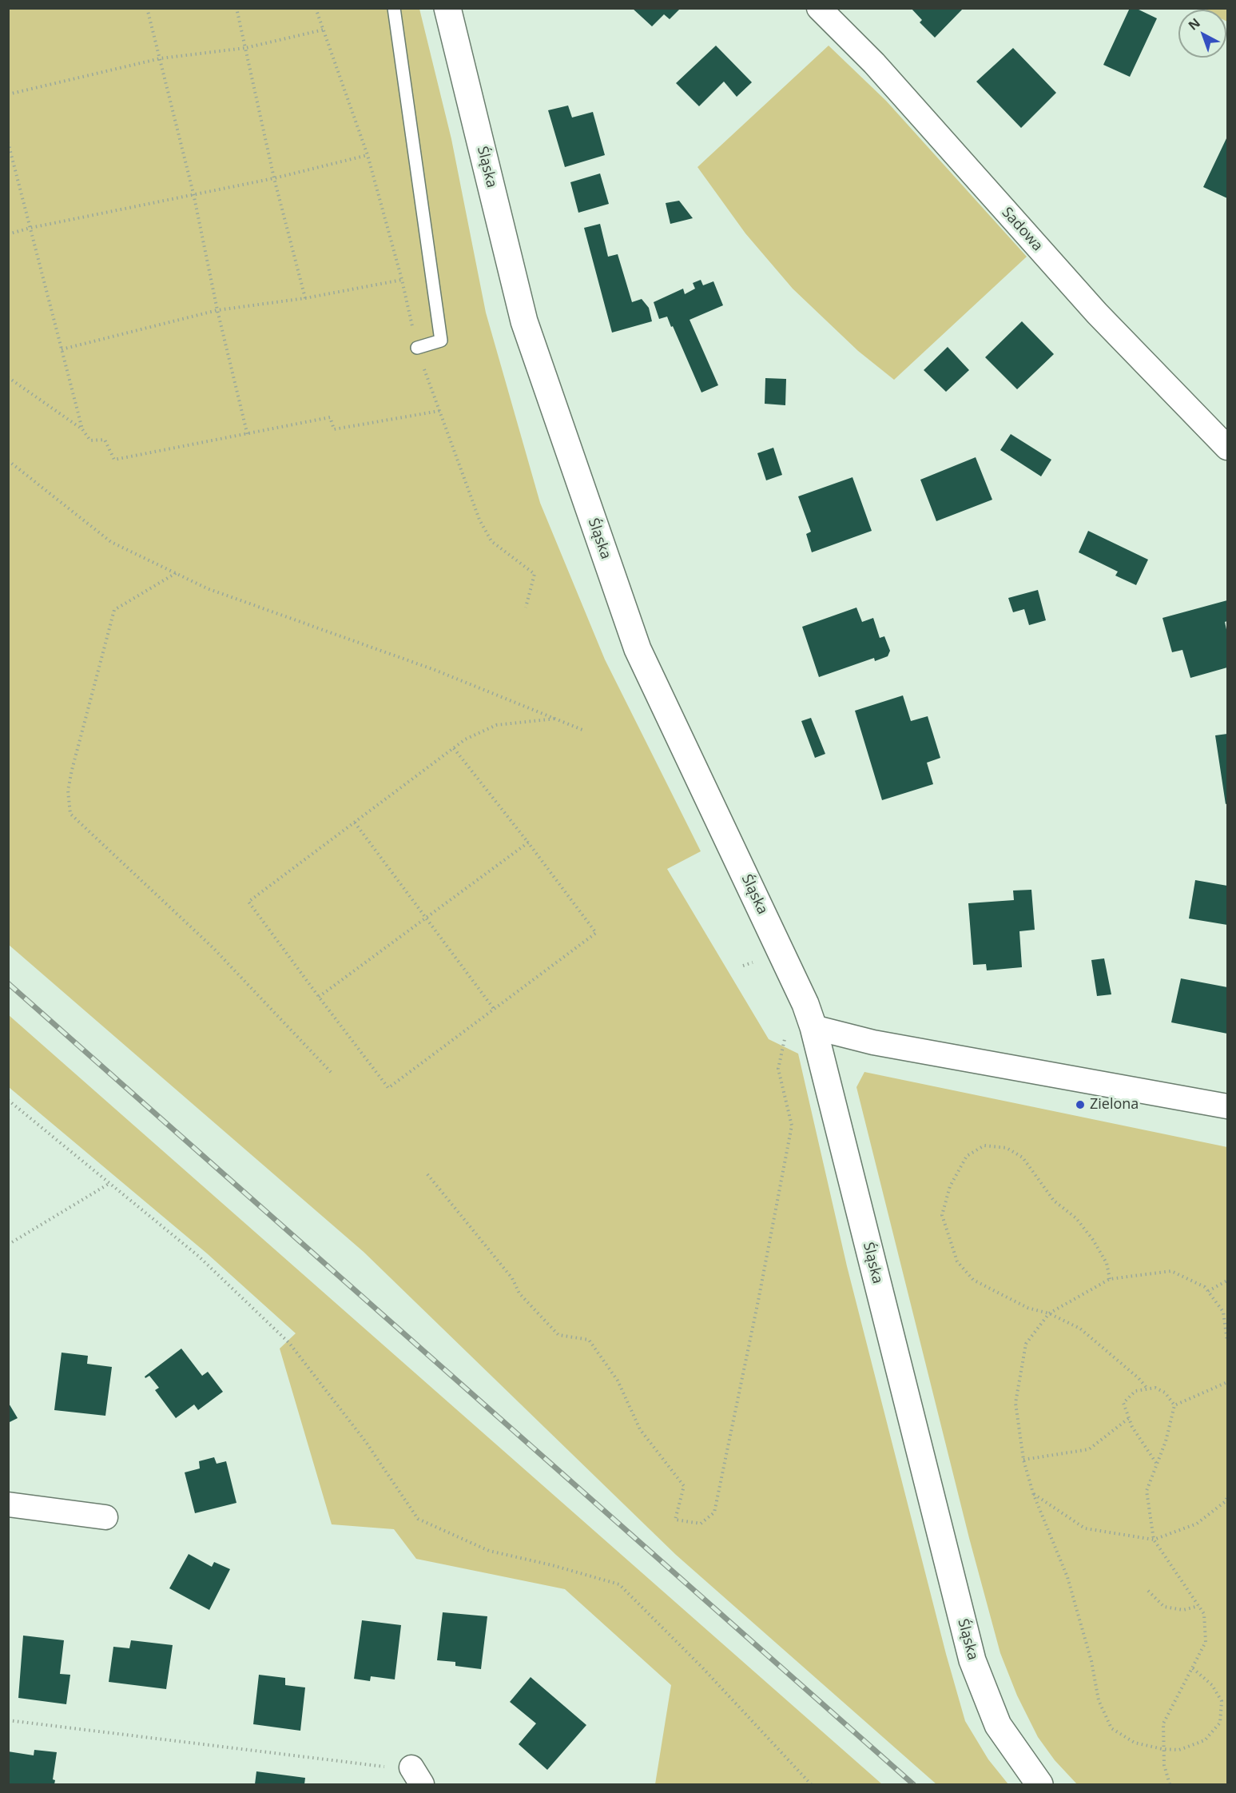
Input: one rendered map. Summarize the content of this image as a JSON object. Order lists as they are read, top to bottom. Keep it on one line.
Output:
{"streets":{"street":["Śląska","Sadowa"]},"places":["Zielona"],"north":"top left"}
